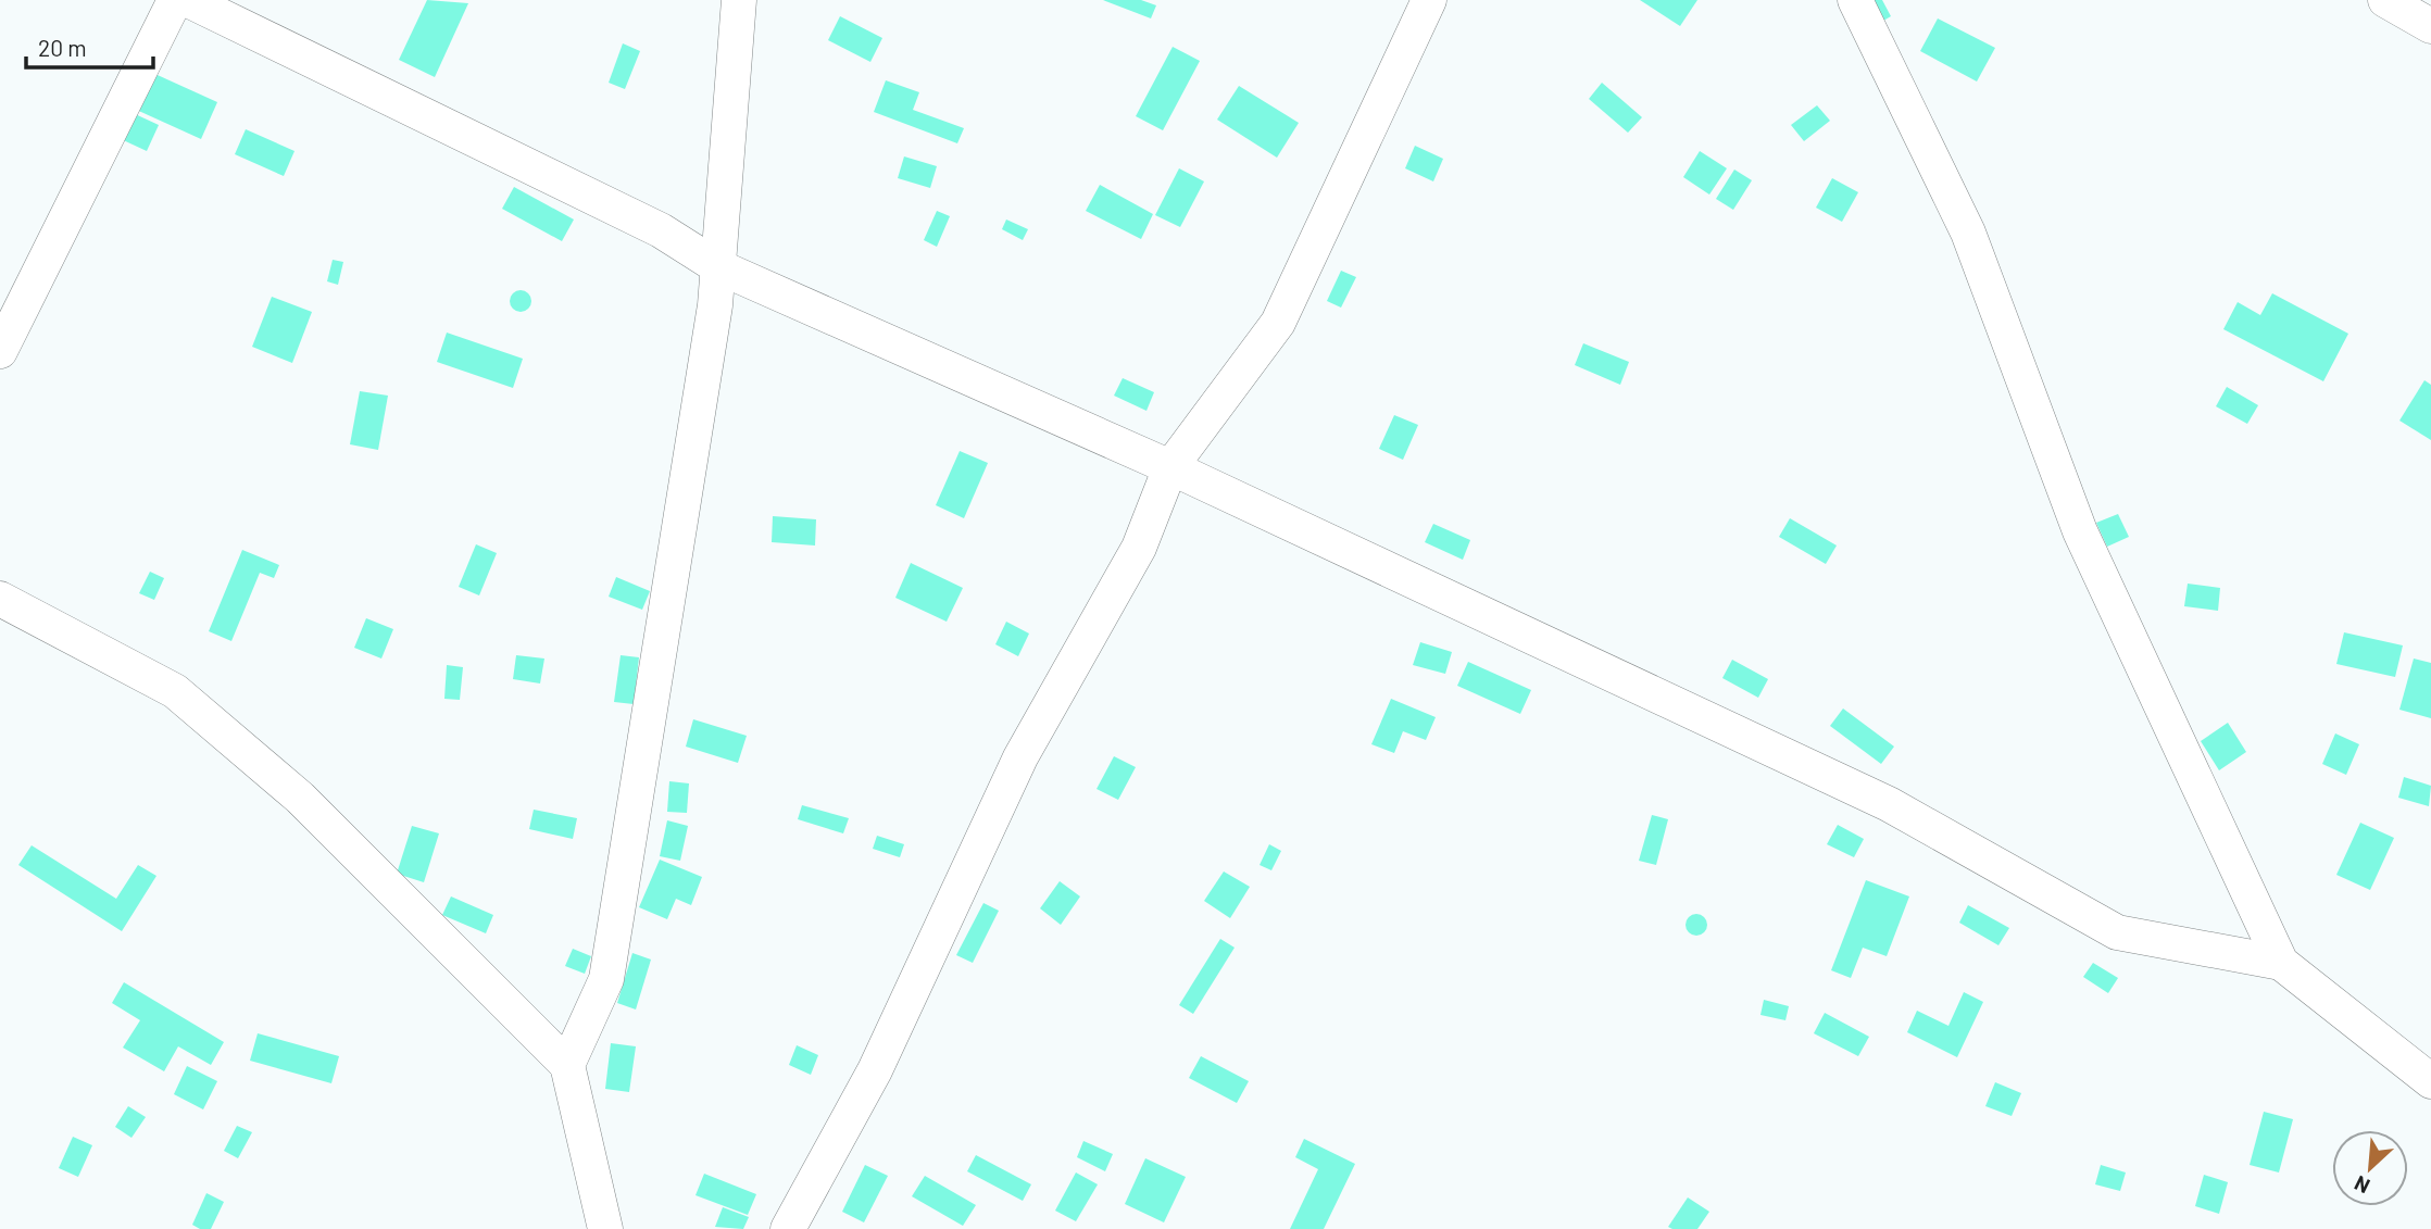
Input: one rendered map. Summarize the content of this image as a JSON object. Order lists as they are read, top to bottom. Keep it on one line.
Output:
{"scale_bar":"20 m","north":"bottom left"}
